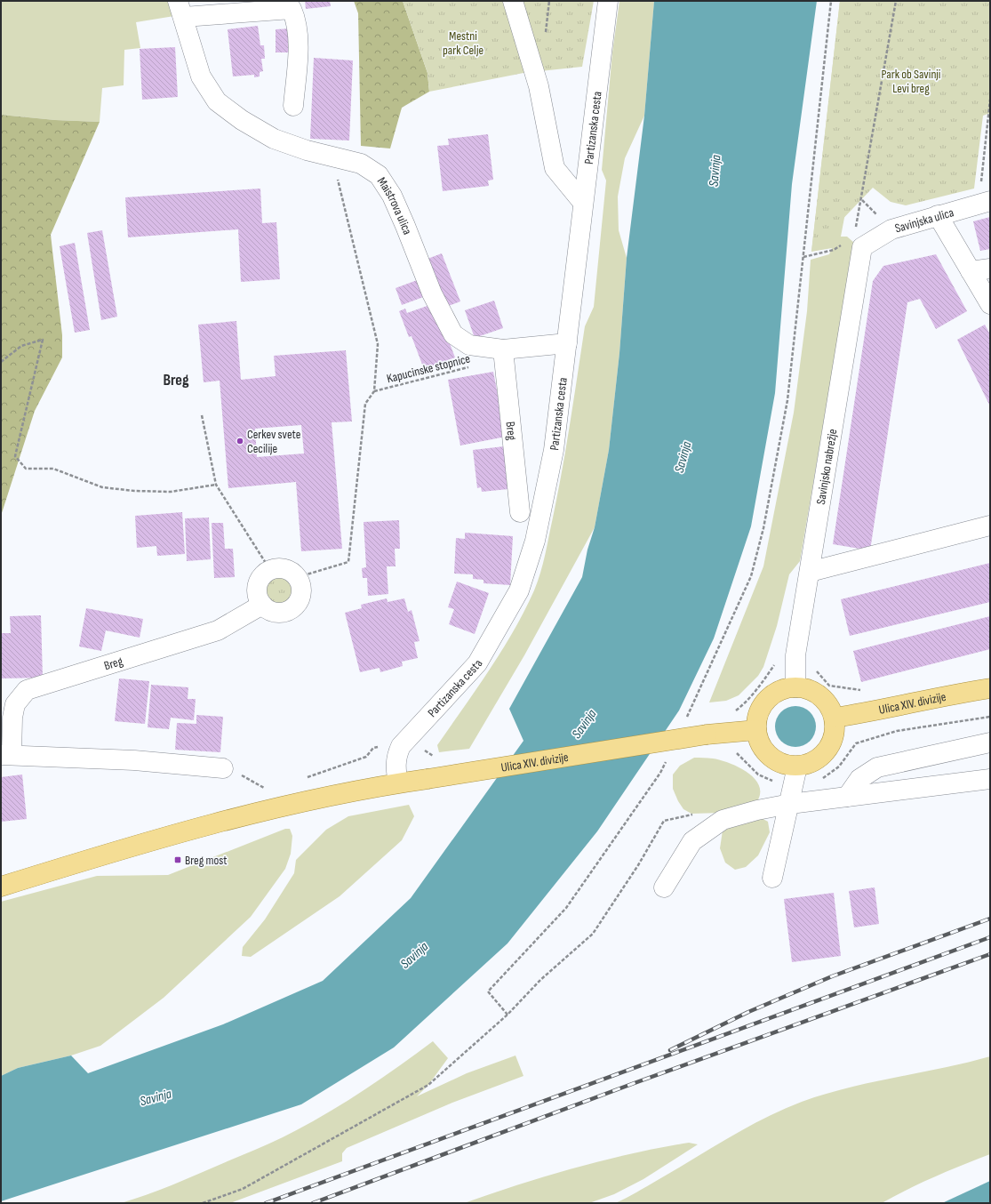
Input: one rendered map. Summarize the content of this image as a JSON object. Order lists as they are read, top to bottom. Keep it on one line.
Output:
{"streets":{"main road":["Ulica XIV. divizije"],"street":["Partizanska cesta","Maistrova ulica","Savinjska ulica","Breg","Savinjsko nabrežje"],"path":["Kapucinske stopnice"]},"crossings":[["Partizanska cesta","Maistrova ulica"],["Partizanska cesta","Ulica XIV. divizije"],["Maistrova ulica","Breg"],["Savinjska ulica","Savinjsko nabrežje"],["Savinjsko nabrežje","Ulica XIV. divizije"]],"districts":["Breg"],"water":["Savinja"],"parks":["Mestni park Celje","Park ob Savinji Levi breg"],"places":{"other":["Cerkev svete Cecilije"],"transit":["Breg most"]}}
